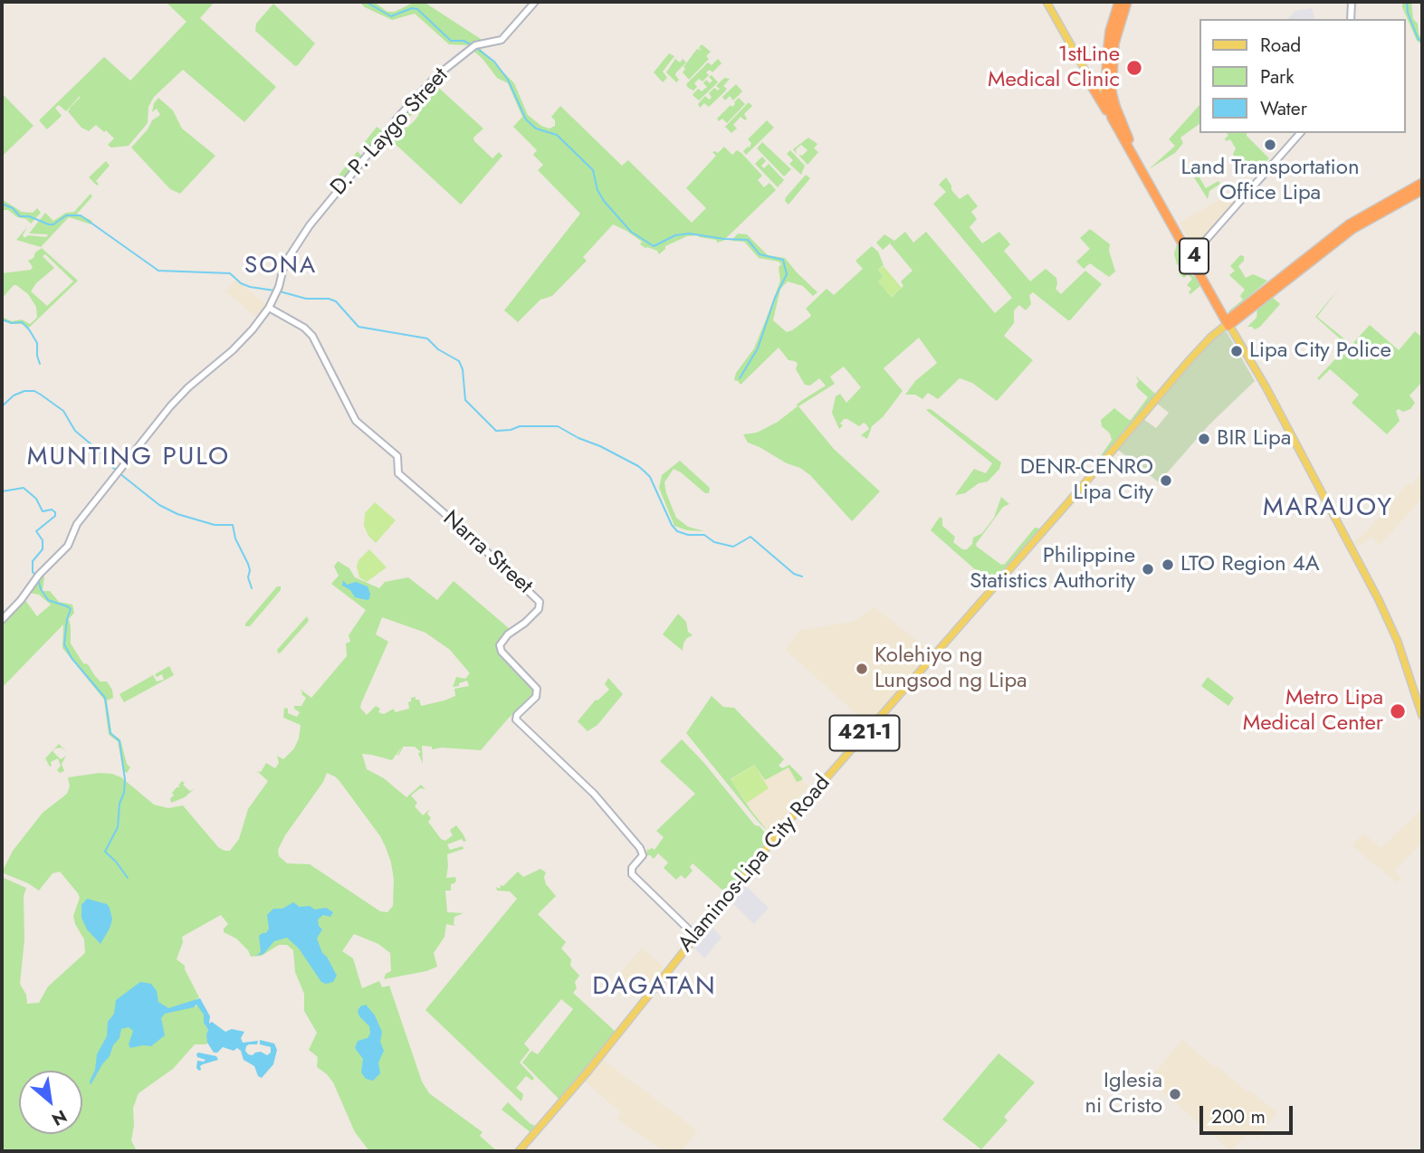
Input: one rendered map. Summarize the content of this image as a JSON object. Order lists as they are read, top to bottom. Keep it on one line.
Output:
{"streets":{"highway":["4"],"main road":["421-1","Alaminos-Lipa City Road"],"street":["D. P. Laygo Street","Narra Street"]},"crossings":[["D. P. Laygo Street","Narra Street"],["4","Alaminos-Lipa City Road"],["Narra Street","Alaminos-Lipa City Road"]],"districts":["SONA","MUNTING PULO","MARAUOY","DAGATAN"],"places":["1stLine Medical Clinic","Land Transportation Office Lipa","Lipa City Police","BIR Lipa","DENR-CENRO Lipa City","LTO Region 4A","Philippine Statistics Authority","Kolehiyo ng Lungsod ng Lipa","Metro Lipa Medical Center","Iglesia ni Cristo"],"legend":["Road","Park","Water"],"scale_bar":"200 m","north":"bottom right"}
